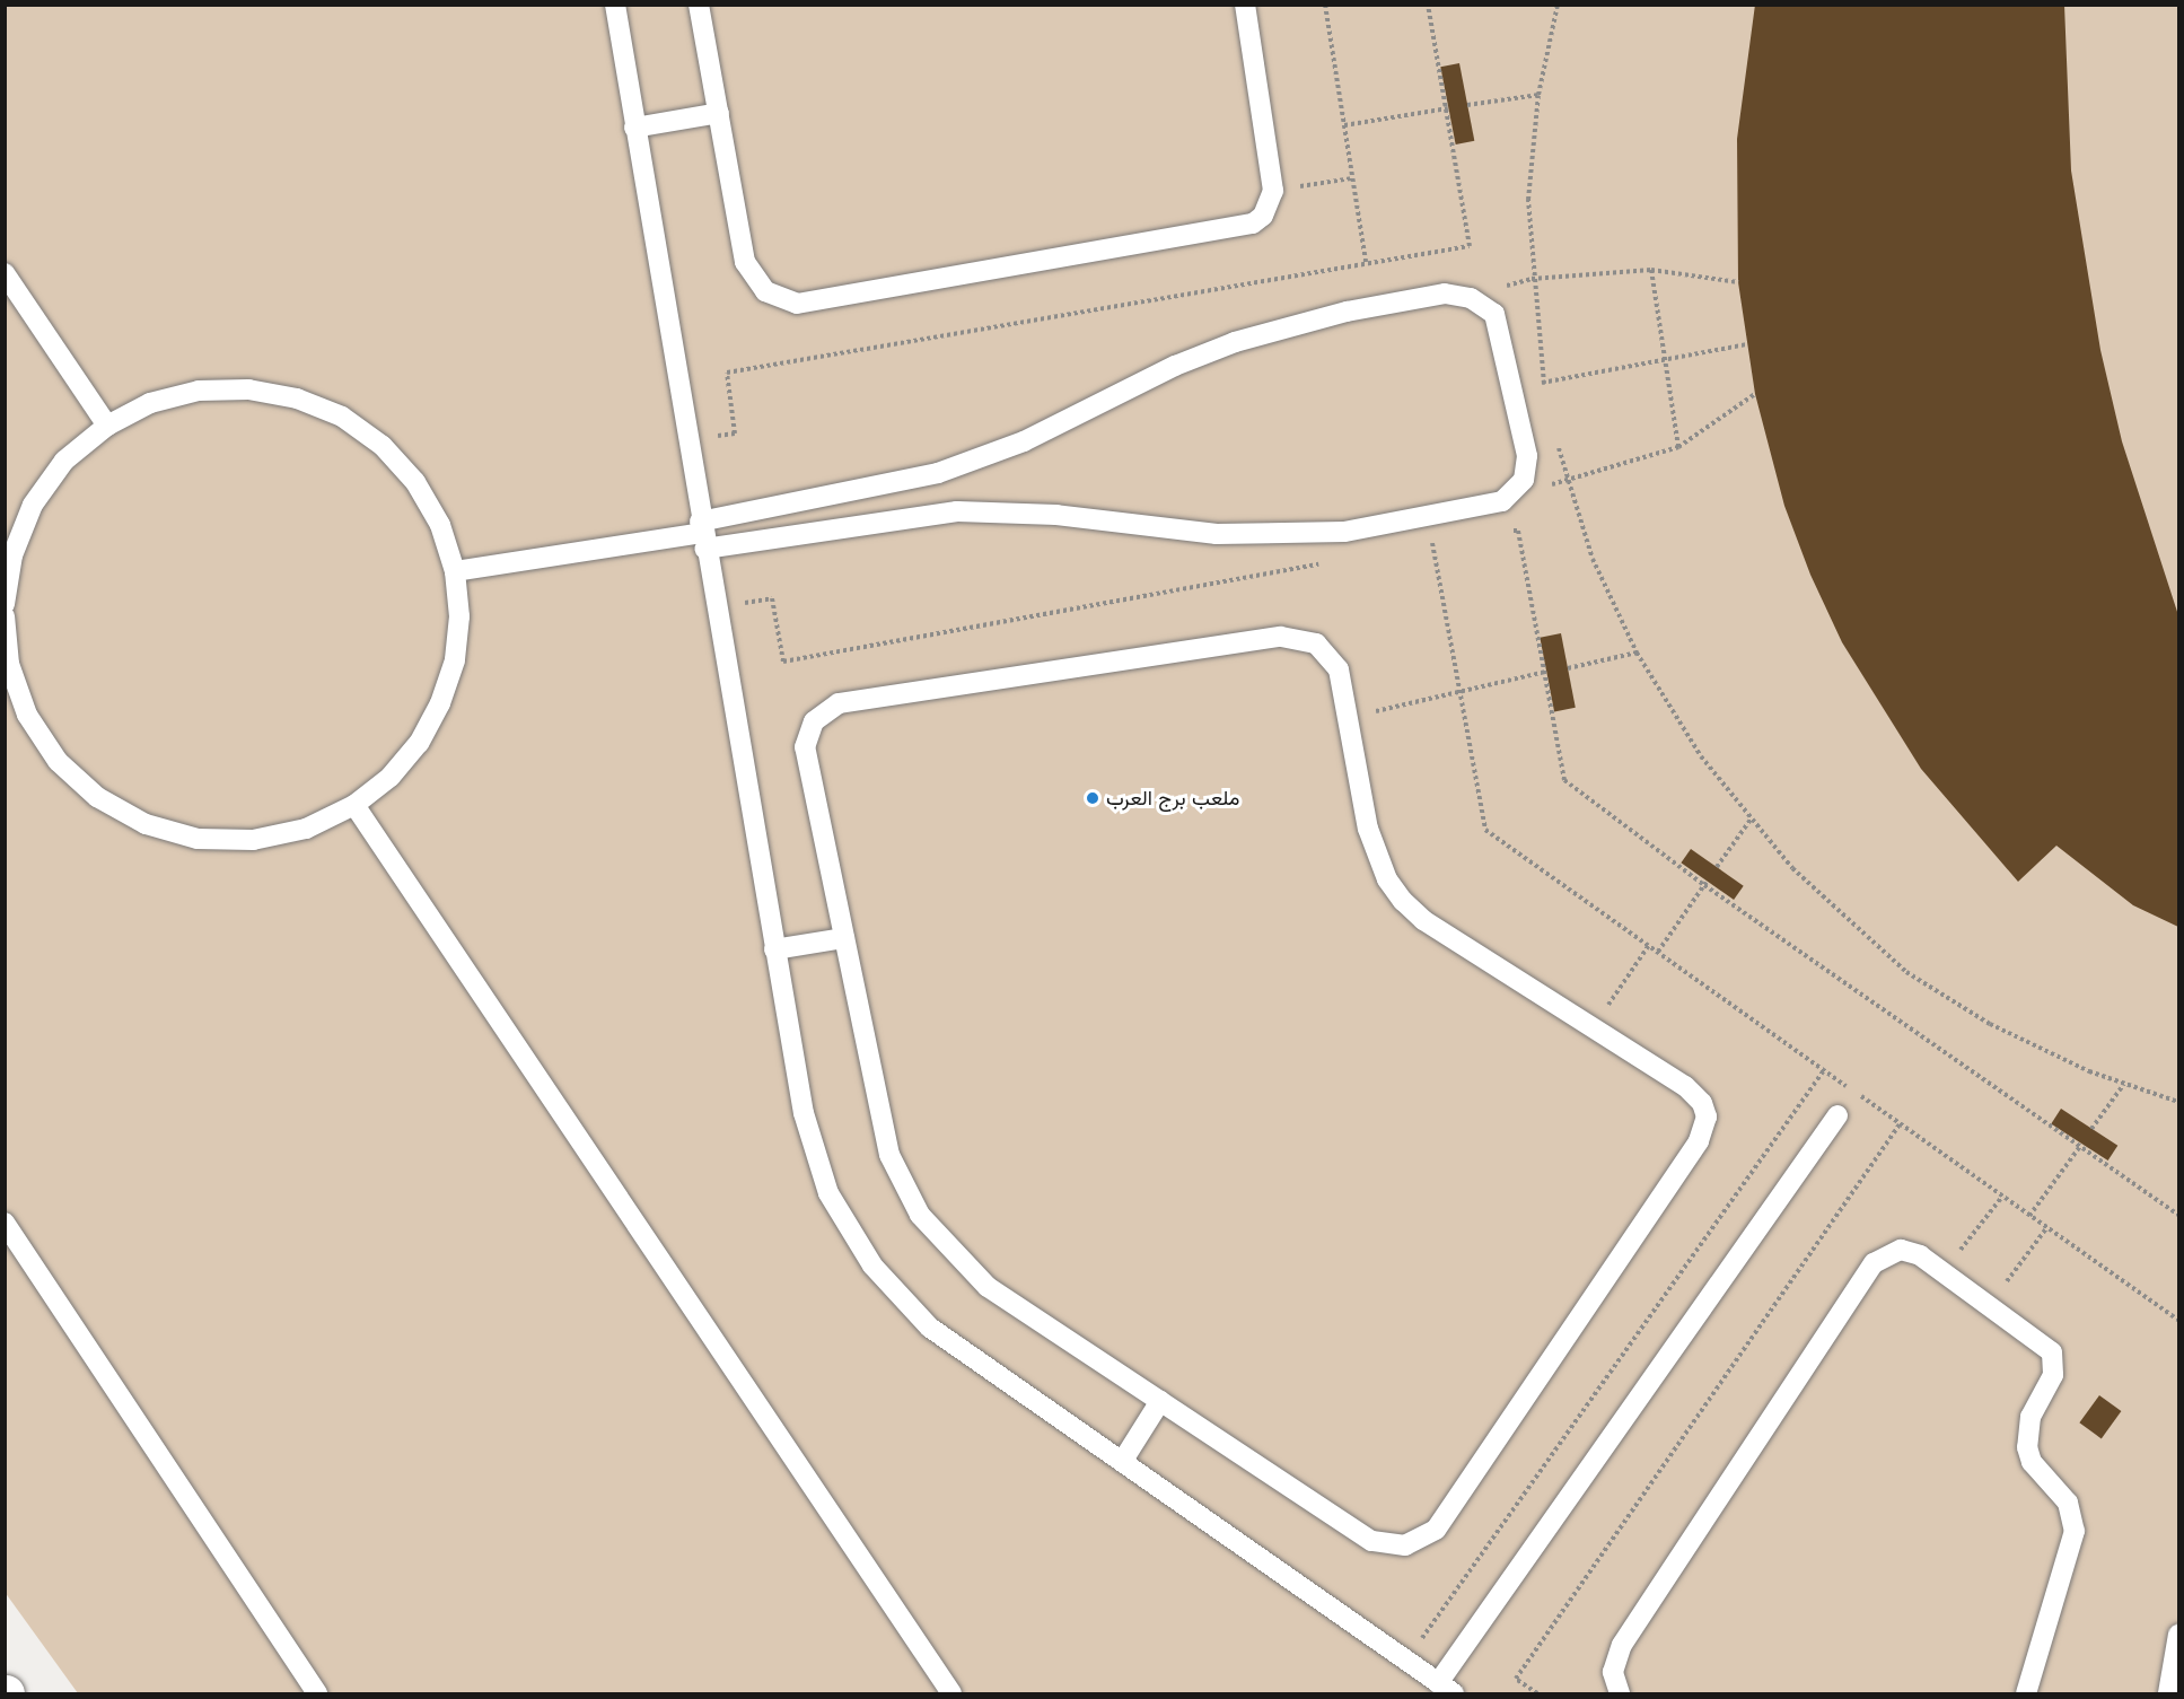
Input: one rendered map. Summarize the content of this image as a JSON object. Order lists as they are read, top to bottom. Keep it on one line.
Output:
{"places":["ملعب برج العرب"]}
